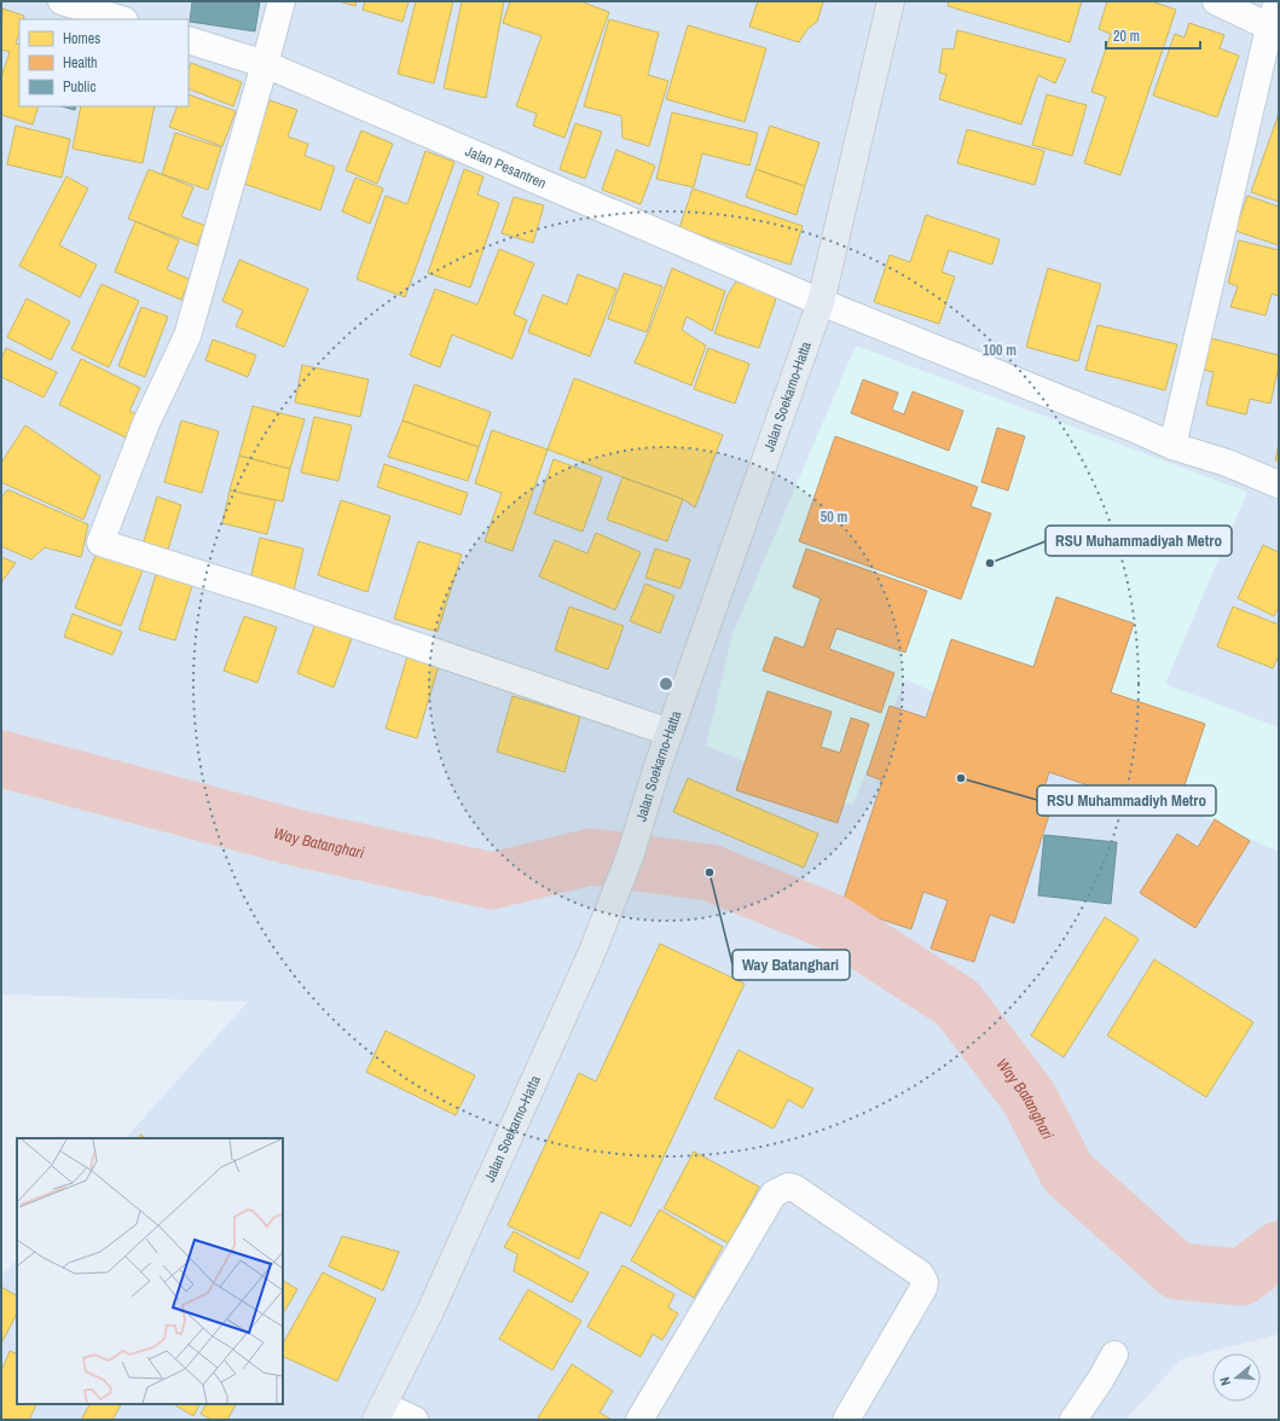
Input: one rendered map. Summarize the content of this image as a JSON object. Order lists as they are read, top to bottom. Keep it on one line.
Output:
{"streets":{"main road":["Jalan Soekarno-Hatta"],"street":["Jalan Pesantren"]},"crossings":[["Jalan Pesantren","Jalan Soekarno-Hatta"]],"water":["Way Batanghari"],"places":["RSU Muhammadiyah Metro","RSU Muhammadiyh Metro","Way Batanghari"],"legend":["Homes","Health","Public"],"scale_bar":"20 m","north":"left","rings":["100 m","50 m"]}
